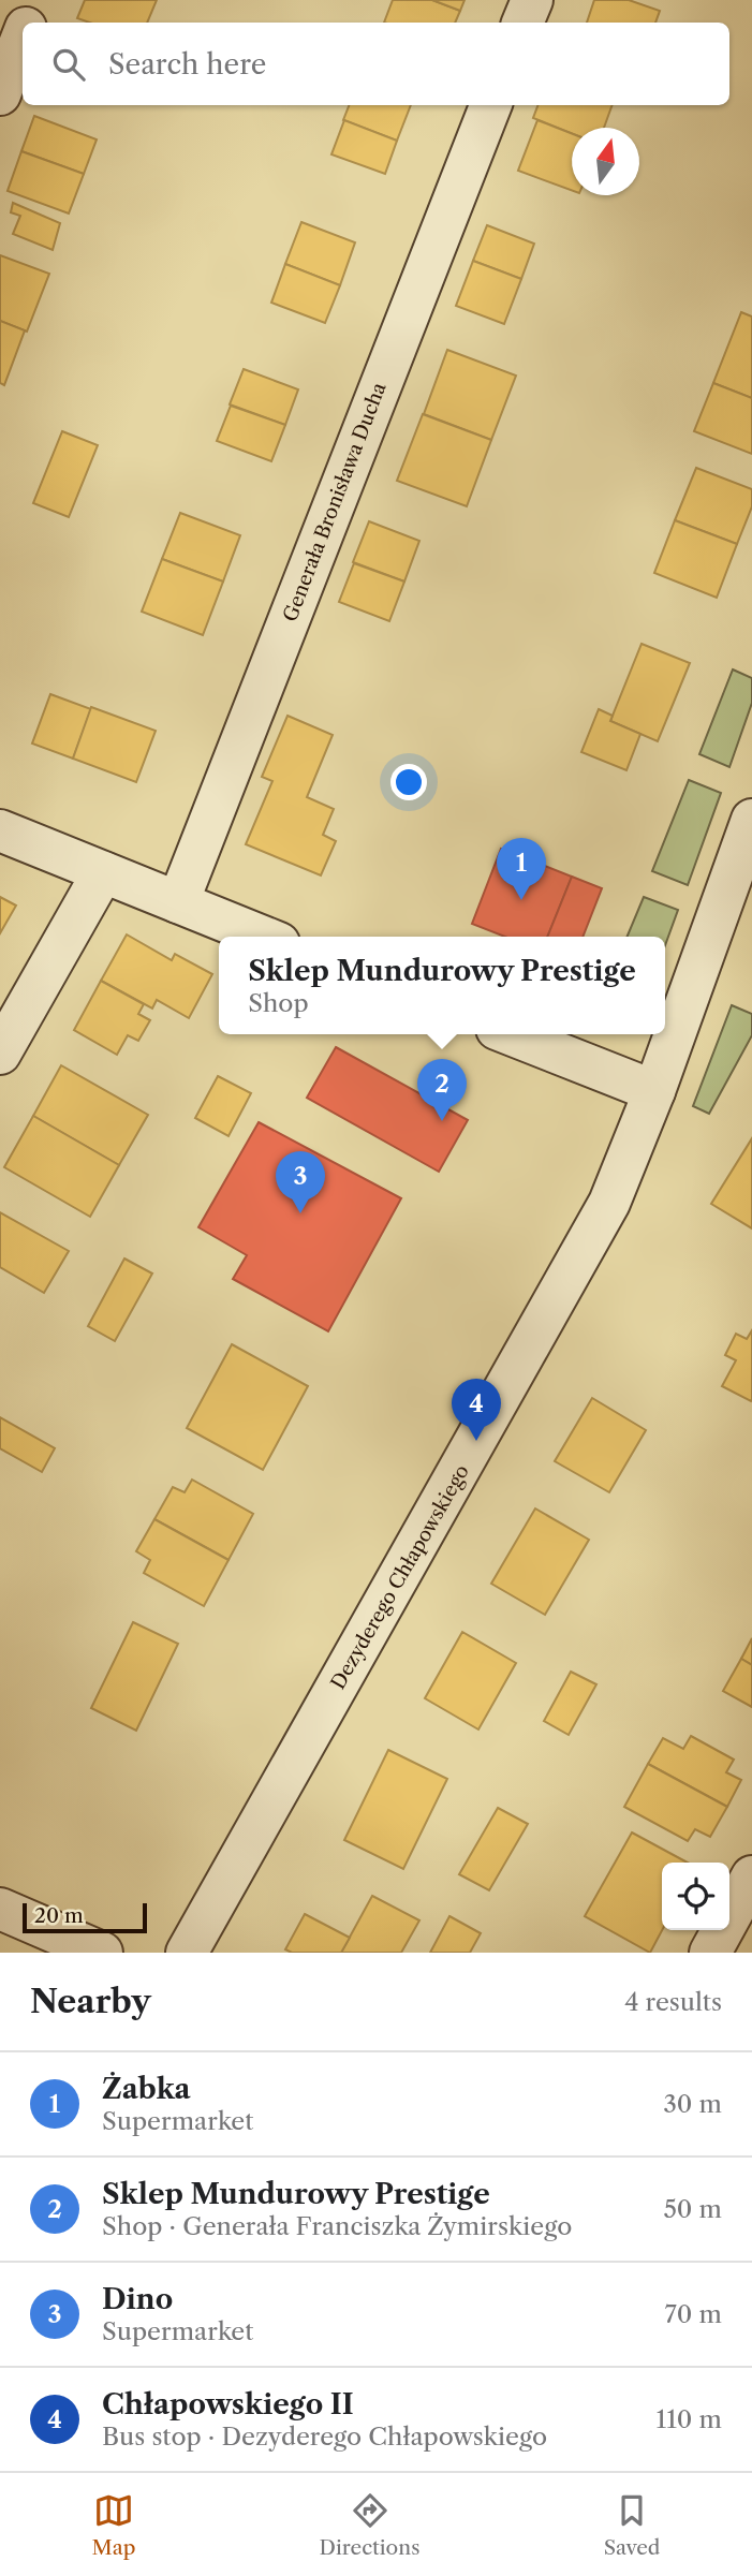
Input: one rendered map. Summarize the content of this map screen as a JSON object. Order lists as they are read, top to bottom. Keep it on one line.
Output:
{"streets":{"street":["Generała Bronisława Ducha","Dezyderego Chłapowskiego"]},"scale_bar":"20 m","north":"top","page":{"search":"Search here","pins":["1","2","3","4"],"popup":["Sklep Mundurowy Prestige","Shop"],"scale":"20 m","heading":["Nearby","4 results"],"list":[{"mark":"1","name":"Żabka","note":"Supermarket","value":"30 m"},{"mark":"2","name":"Sklep Mundurowy Prestige","note":"Shop · Generała Franciszka Żymirskiego","value":"50 m"},{"mark":"3","name":"Dino","note":"Supermarket","value":"70 m"},{"mark":"4","name":"Chłapowskiego II","note":"Bus stop · Dezyderego Chłapowskiego","value":"110 m"}],"nav":["Map","Directions","Saved"]}}
